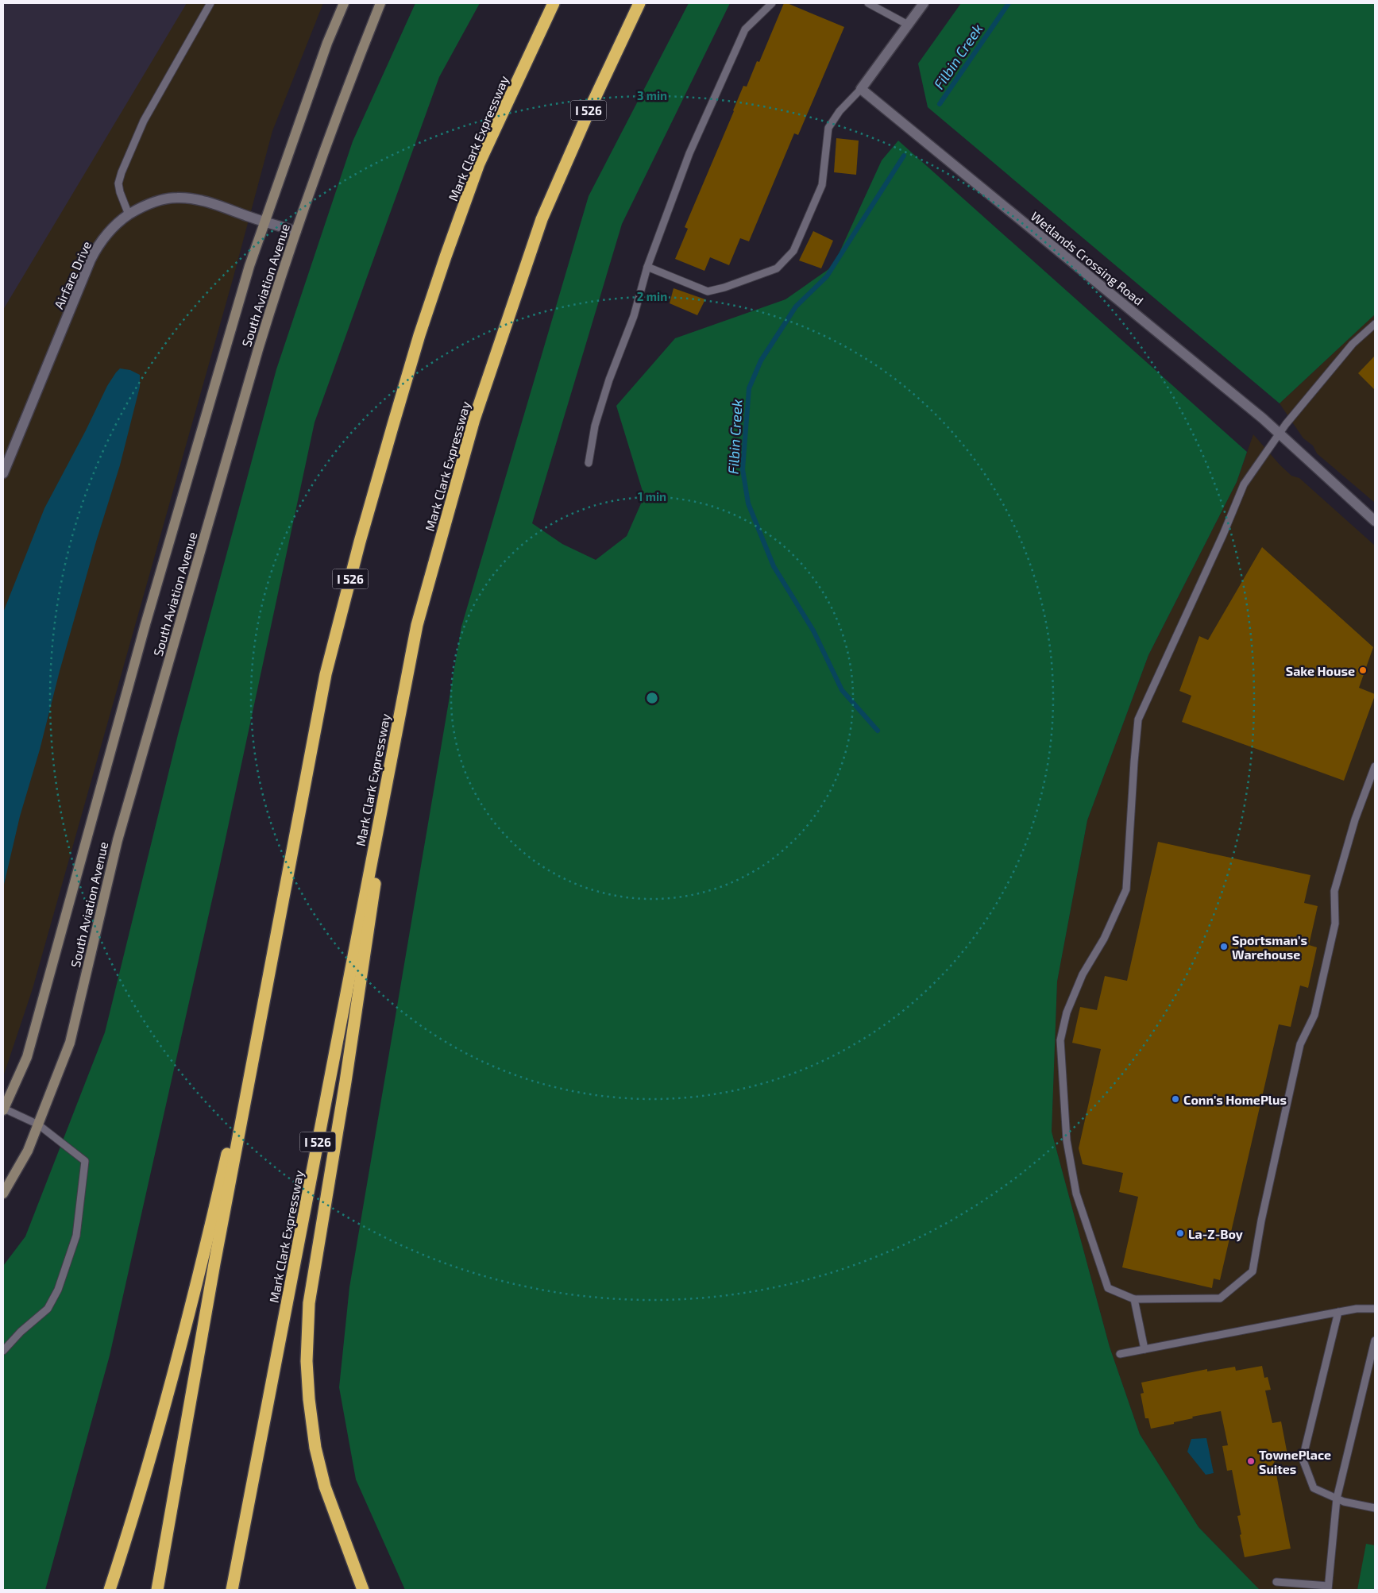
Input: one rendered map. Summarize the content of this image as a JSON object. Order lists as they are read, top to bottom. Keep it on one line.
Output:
{"streets":{"highway":["I 526","Mark Clark Expressway"],"street":["Wetlands Crossing Road","Airfare Drive","South Aviation Avenue"]},"crossings":[["Airfare Drive","South Aviation Avenue"]],"water":["Filbin Creek"],"places":["Sake House","Sportsman's Warehouse","Conn's HomePlus","La-Z-Boy","TownePlace Suites"],"rings":["3 min","2 min","1 min"]}
